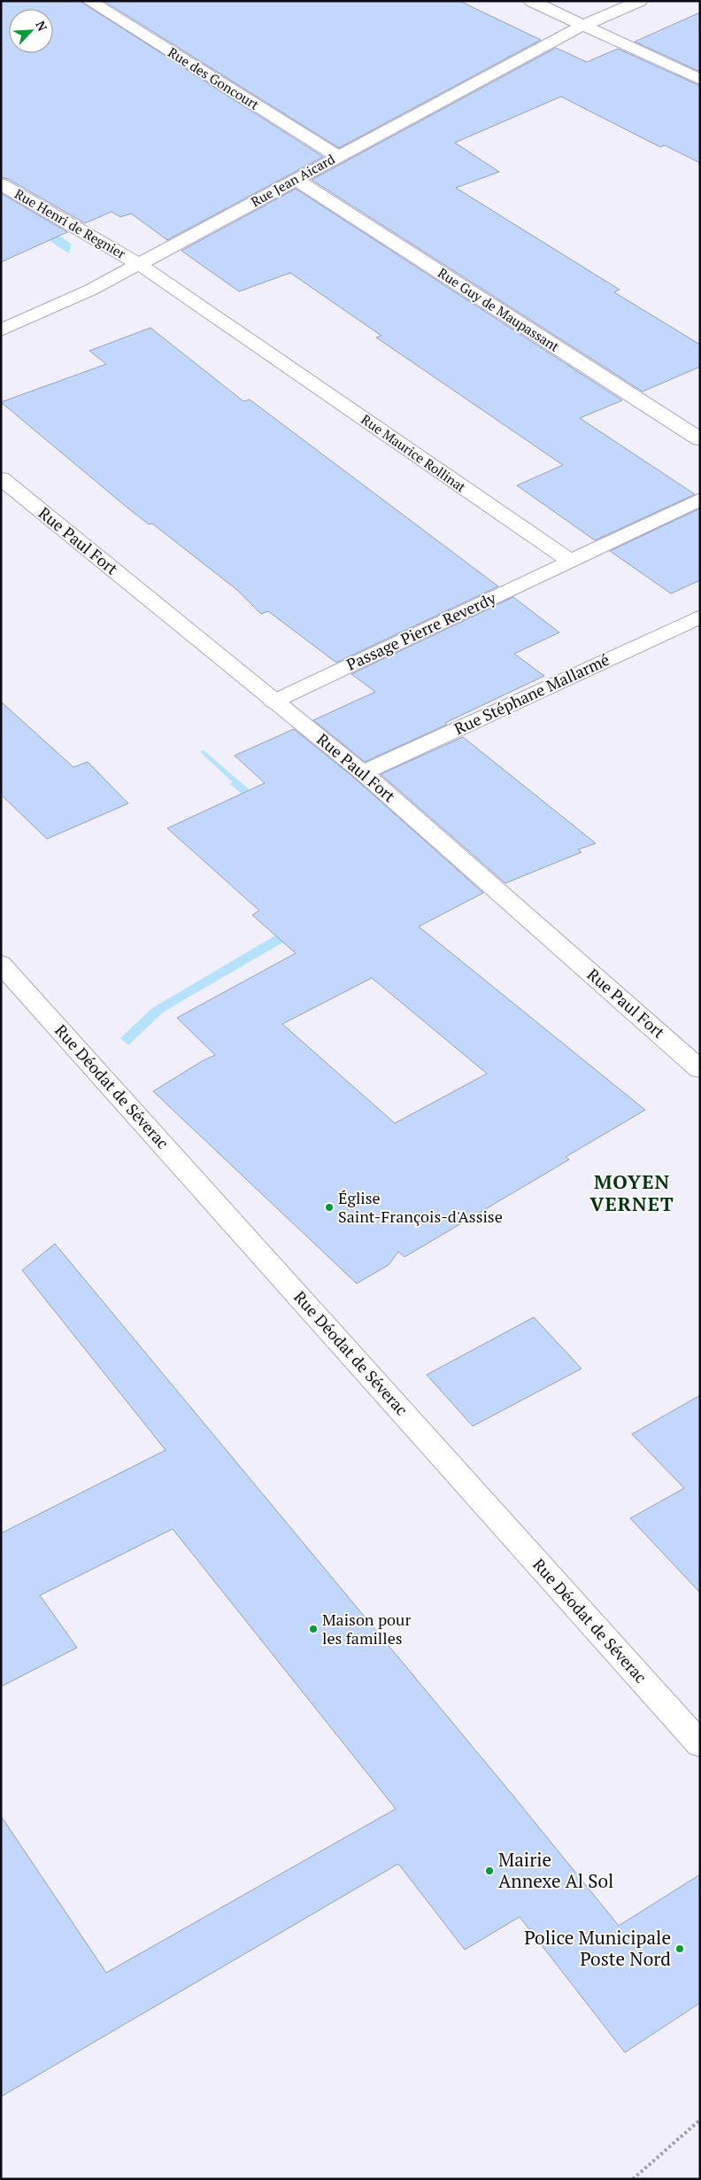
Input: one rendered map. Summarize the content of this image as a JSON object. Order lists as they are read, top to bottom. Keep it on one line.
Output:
{"streets":{"street":["Rue des Goncourt","Rue Jean Aicard","Rue Henri de Regnier","Rue Guy de Maupassant","Rue Maurice Rollinat","Rue Paul Fort","Passage Pierre Reverdy","Rue Stéphane Mallarmé","Rue Déodat de Séverac"]},"crossings":[["Rue des Goncourt","Rue Jean Aicard"],["Rue Jean Aicard","Rue Henri de Regnier"],["Rue Jean Aicard","Rue Guy de Maupassant"],["Rue Jean Aicard","Rue Maurice Rollinat"],["Rue Henri de Regnier","Rue Maurice Rollinat"],["Rue Maurice Rollinat","Passage Pierre Reverdy"],["Rue Paul Fort","Passage Pierre Reverdy"],["Rue Paul Fort","Rue Stéphane Mallarmé"]],"districts":["MOYEN VERNET"],"places":["Église Saint-François-d'Assise","Maison pour les familles","Mairie Annexe Al Sol","Police Municipale Poste Nord"],"north":"top right"}
